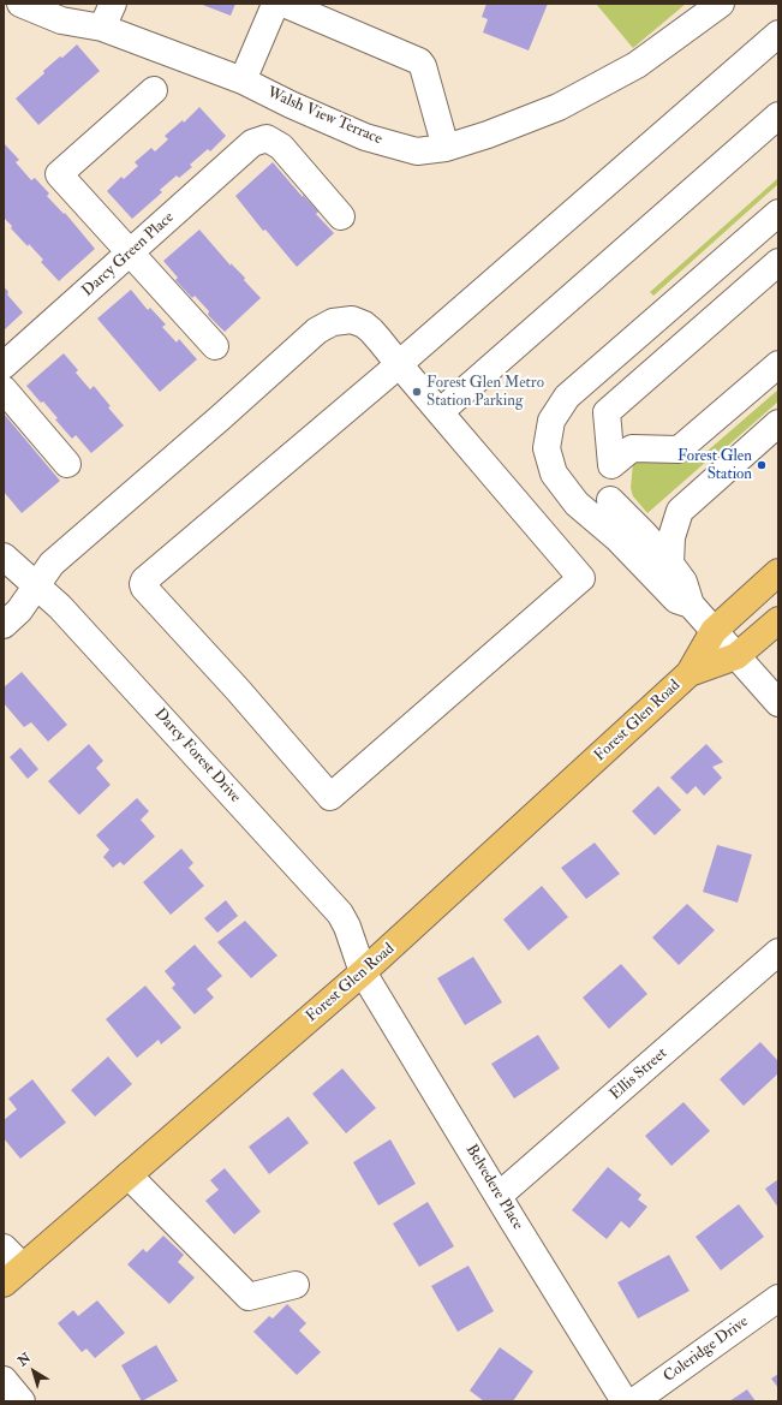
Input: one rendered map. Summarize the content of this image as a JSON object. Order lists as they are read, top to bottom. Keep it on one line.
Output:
{"streets":{"main road":["Forest Glen Road"],"street":["Walsh View Terrace","Darcy Green Place","Darcy Forest Drive","Ellis Street","Belvedere Place","Coleridge Drive"]},"crossings":[["Forest Glen Road","Darcy Forest Drive"],["Forest Glen Road","Belvedere Place"],["Darcy Forest Drive","Belvedere Place"],["Ellis Street","Belvedere Place"]],"places":["Forest Glen Metro Station Parking","Forest Glen Station"],"north":"top left"}
